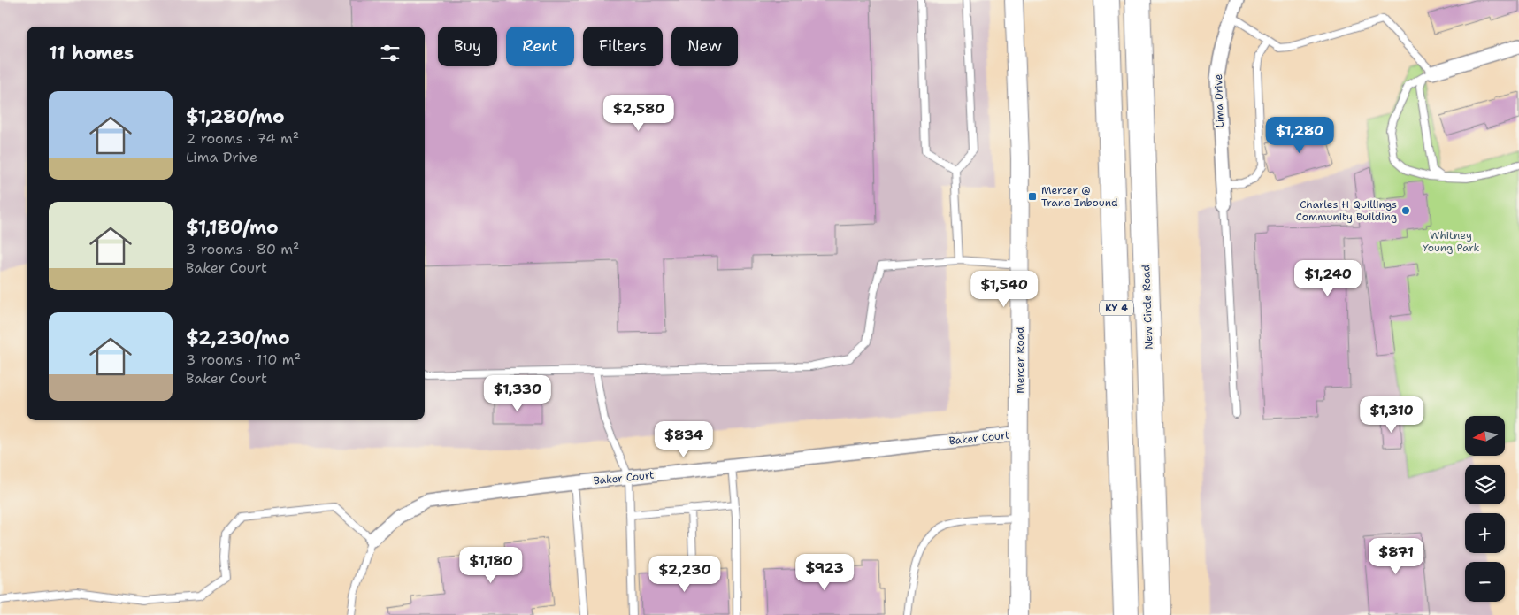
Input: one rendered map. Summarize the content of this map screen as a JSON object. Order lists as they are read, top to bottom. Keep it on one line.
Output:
{"streets":{"highway":["New Circle Road","KY 4"],"street":["Lima Drive","Mercer Road","Baker Court"]},"crossings":[["Mercer Road","Baker Court"]],"parks":["Whitney Young Park"],"places":{"transit":["Mercer @ Trane Inbound"],"other":["Charles H Quillings Community Building"]},"north":"left","page":{"chip":["Buy","Rent","Filters","New"],"heading":"11 homes","list":[{"name":"$1,280/mo","note":"2 rooms · 74 m² · Lima Drive"},{"name":"$1,180/mo","note":"3 rooms · 80 m² · Baker Court"},{"name":"$2,230/mo","note":"3 rooms · 110 m² · Baker Court"}],"price":["$2,580","$1,280","$1,240","$1,540","$1,330","$1,310","$834","$871","$1,180","$923","$2,230"],"map_buttons":["+","−"]}}
